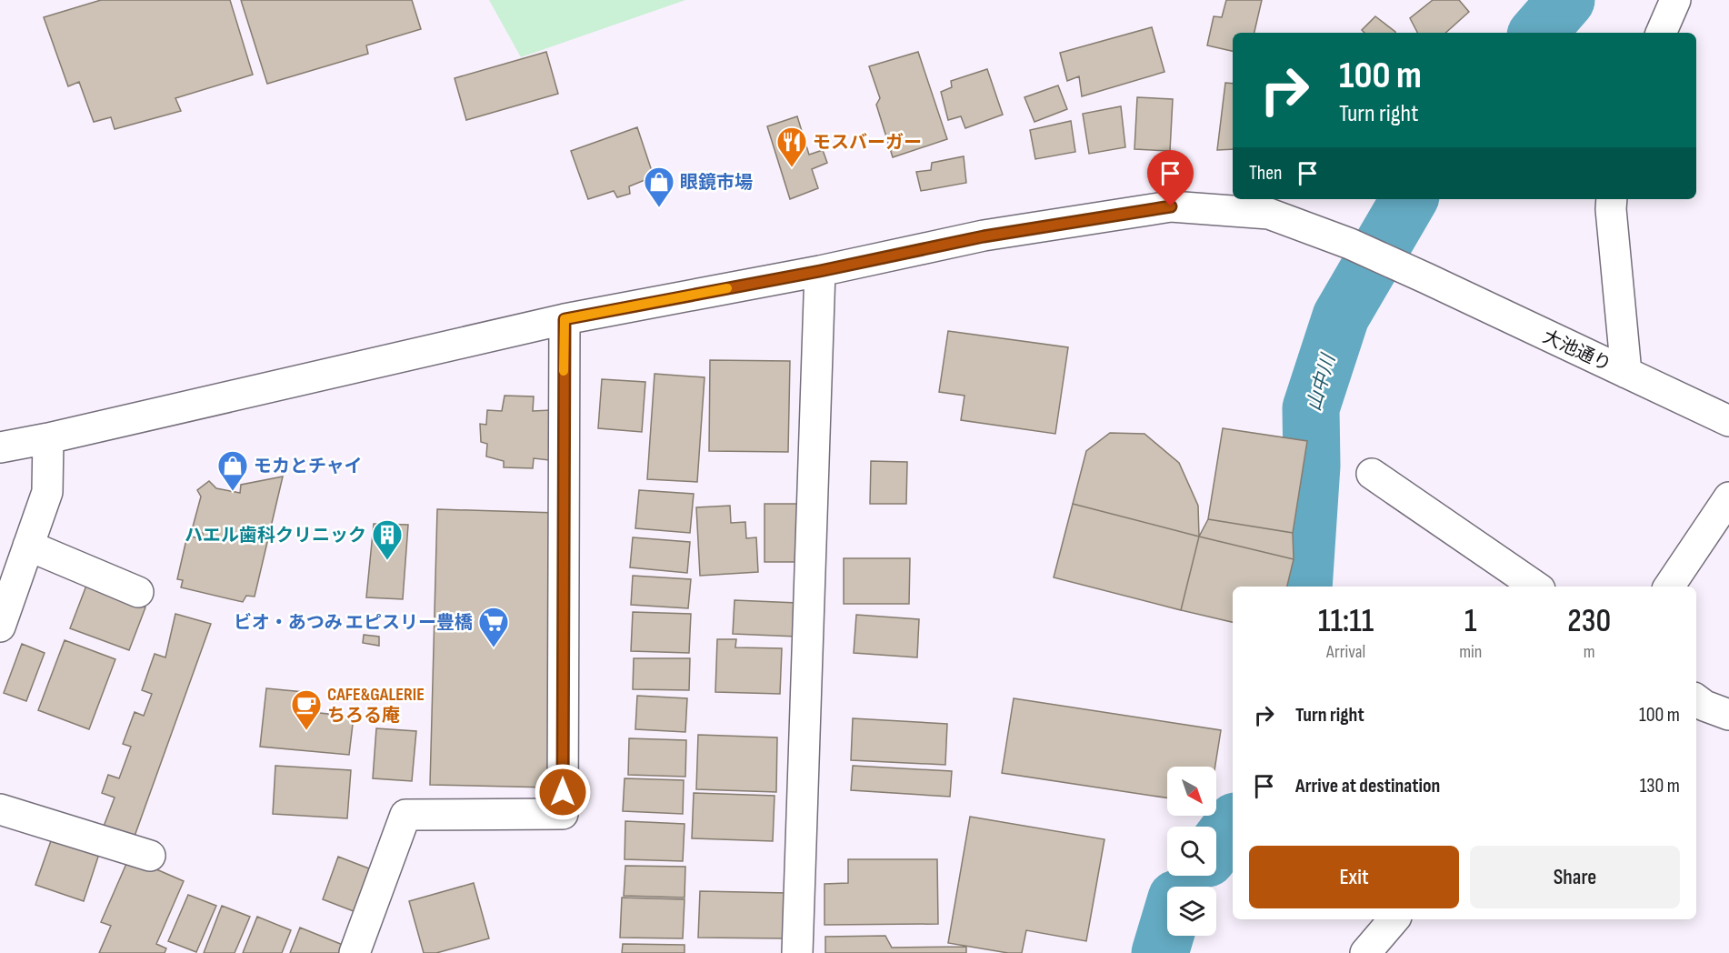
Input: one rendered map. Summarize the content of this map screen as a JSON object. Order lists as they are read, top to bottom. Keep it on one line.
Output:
{"streets":{"street":["大池通り"]},"water":["山中川"],"places":{"restaurant":["モスバーガー"],"shop":["眼鏡市場","モカとチャイ"],"building":["ハエル歯科クリニック"],"supermarket":["ビオ・あつみ エピスリー豊橋"],"cafe":["CAFE&GALERIE ちろる庵"]},"north":"bottom right","page":{"turn":["100 m","Turn right"],"then":"Then","eta":["11:11","Arrival","1","min","230","m"],"list":[{"name":"Turn right","value":"100 m"},{"name":"Arrive at destination","value":"130 m"}],"buttons":["Exit","Share"]}}
